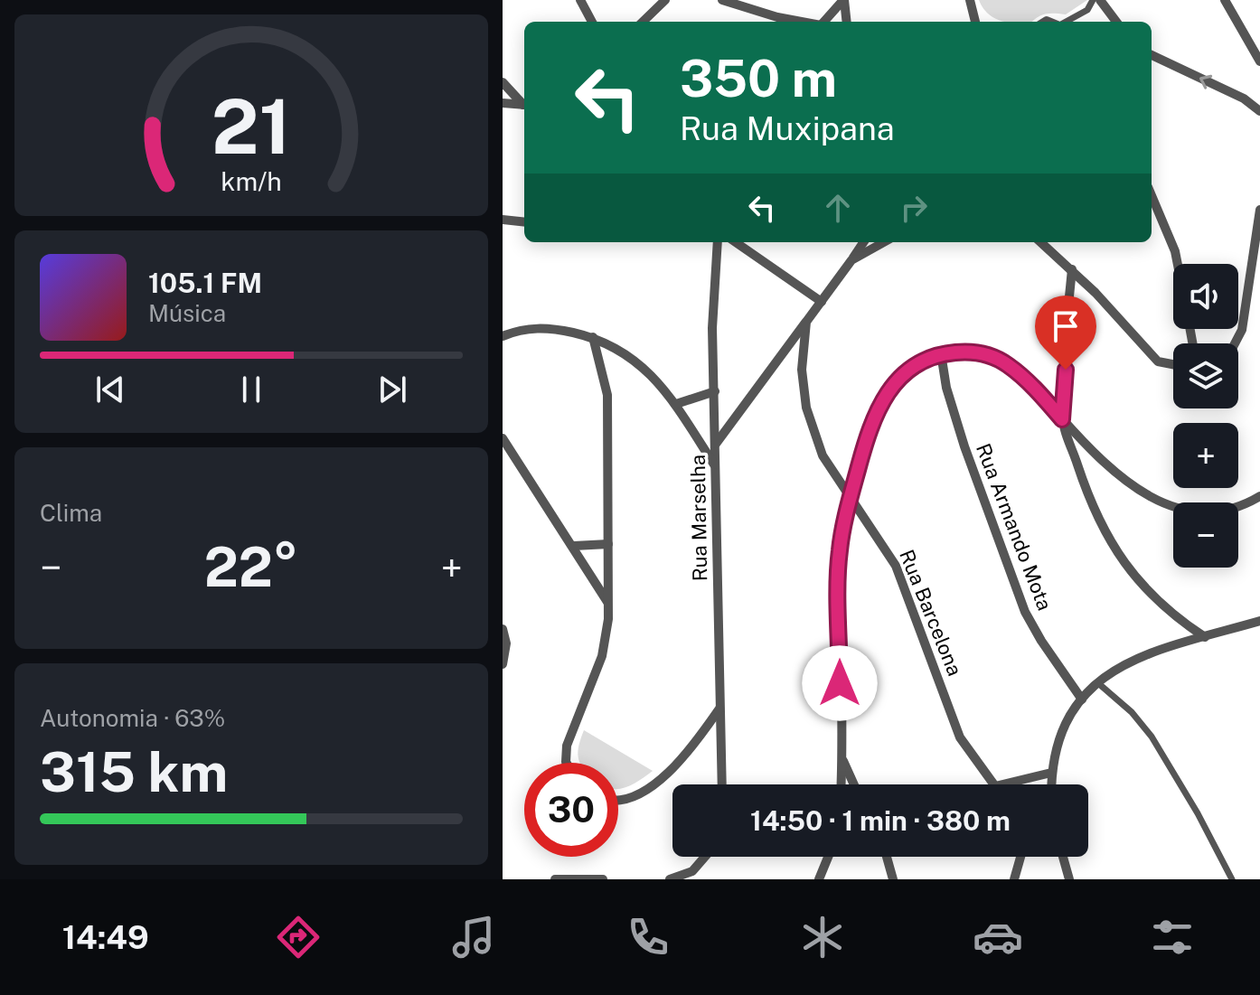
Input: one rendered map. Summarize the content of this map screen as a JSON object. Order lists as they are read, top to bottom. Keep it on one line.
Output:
{"streets":{"street":["Rua Marselha","Rua Armando Mota","Rua Barcelona"]},"page":{"turn":["350 m","Rua Muxipana"],"song":["105.1 FM","Música"],"map_buttons":["+","−"],"tile":["Clima",["Autonomia · 63%","315 km"]],"heat":["−","22°","+"],"limit":"30","trip":"14:50 · 1 min · 380 m","tabs":"14:49","gauge":["21","km/h"]}}
